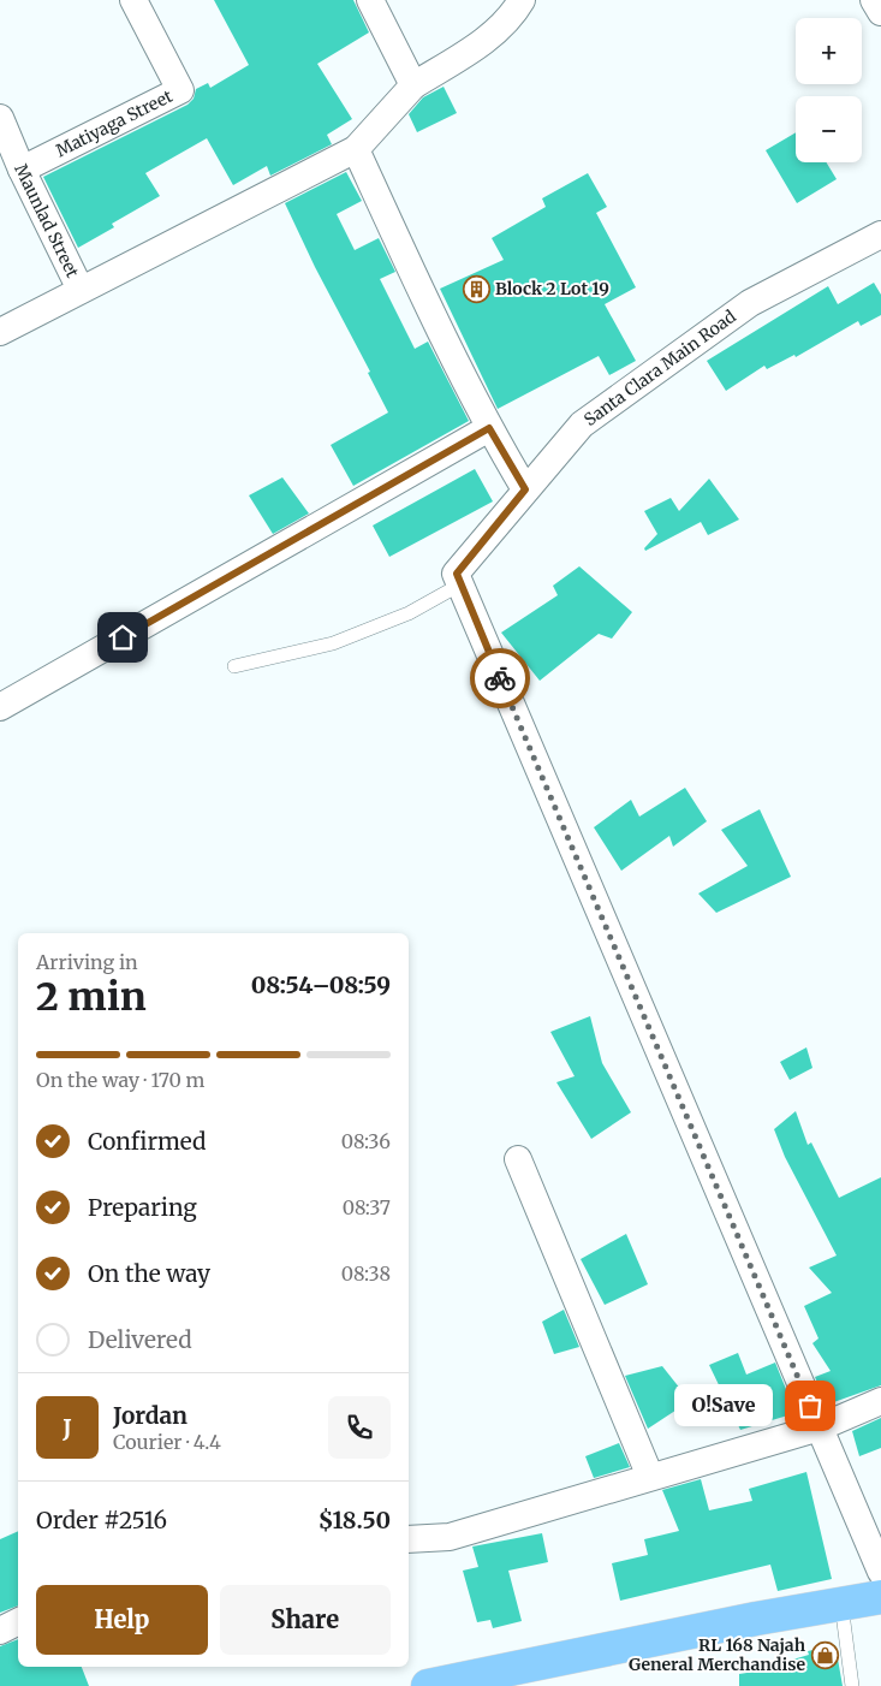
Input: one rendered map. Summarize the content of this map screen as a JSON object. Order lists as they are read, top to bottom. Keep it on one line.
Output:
{"streets":{"street":["Matiyaga Street","Maunlad Street","Santa Clara Main Road"]},"crossings":[["Matiyaga Street","Maunlad Street"]],"places":{"building":["Block 2 Lot 19"],"other":["O!Save"],"shop":["RL 168 Najah General Merchandise"]},"page":{"map_buttons":["+","−"],"heading":["2 min","Arriving in","08:54–08:59"],"panel":["Jordan","Courier · 4.4","Order #2516","$18.50"],"bar":"On the way · 170 m","list":[["Confirmed","08:36"],["Preparing","08:37"],["On the way","08:38"],"Delivered"],"bubble":"O!Save","round":"J","buttons":["Help","Share"]}}
